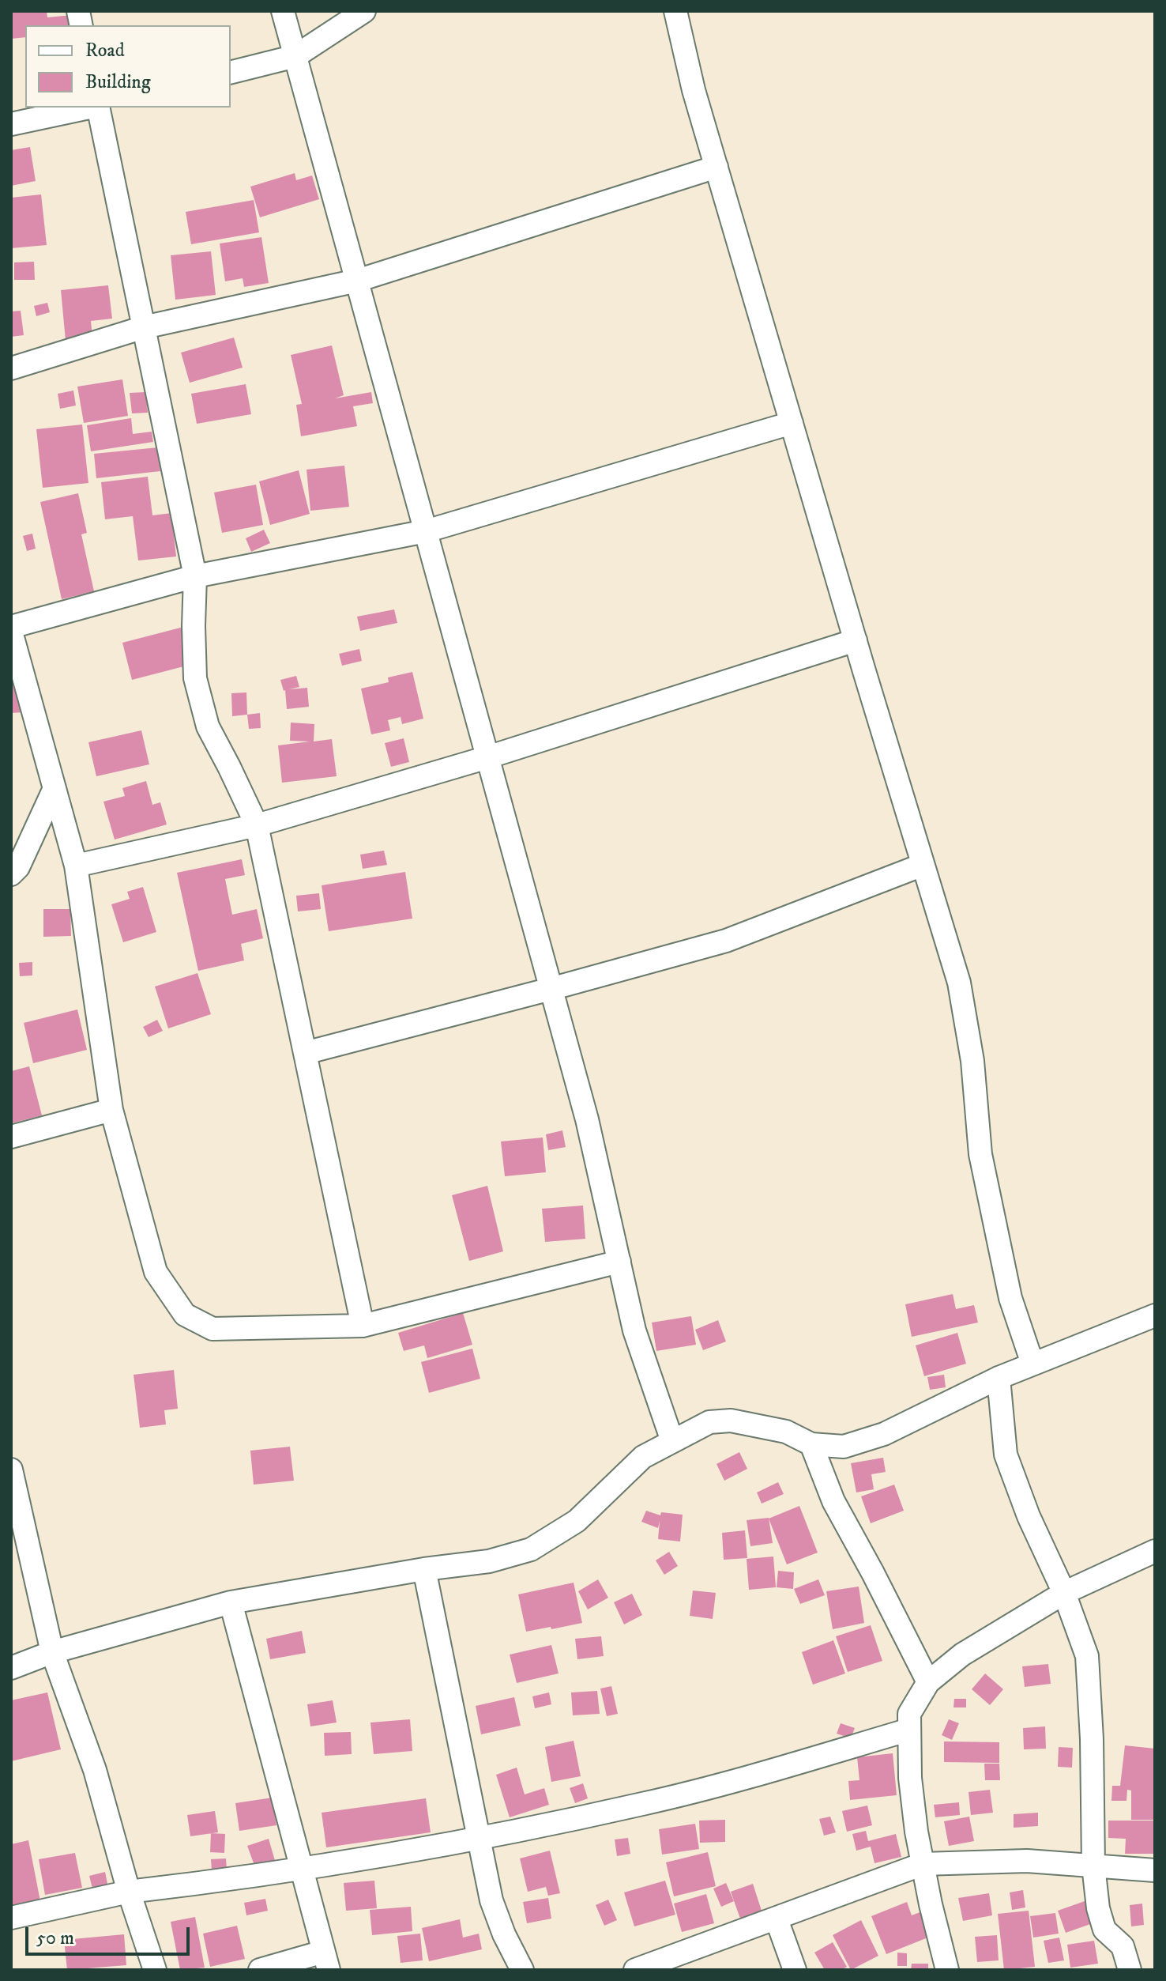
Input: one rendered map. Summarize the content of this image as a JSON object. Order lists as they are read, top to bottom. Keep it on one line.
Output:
{"legend":["Road","Building"],"scale_bar":"50 m"}
